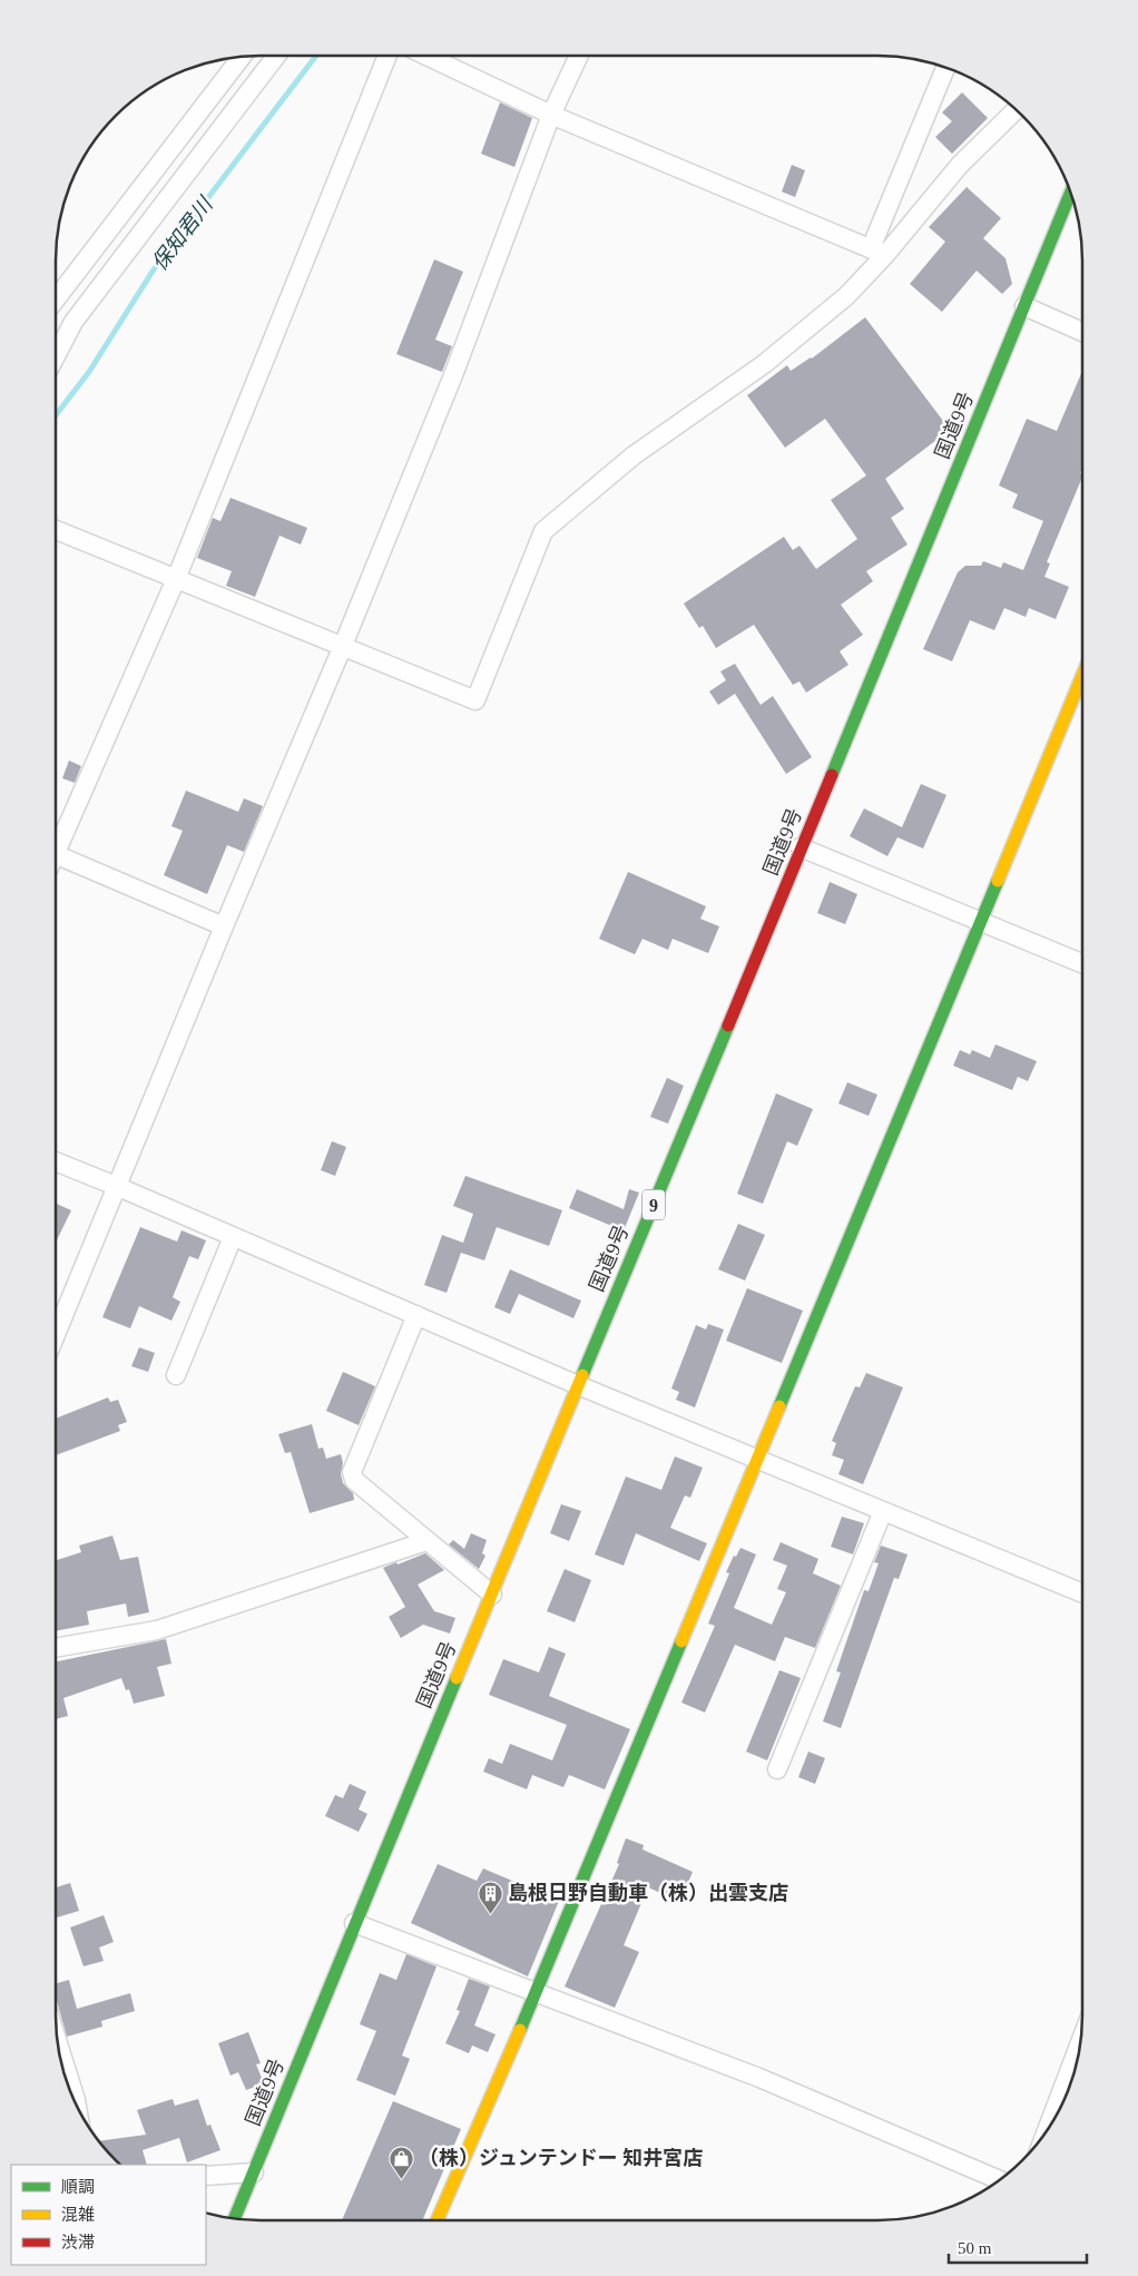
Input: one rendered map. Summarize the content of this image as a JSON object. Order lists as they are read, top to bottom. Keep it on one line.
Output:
{"streets":{"main road":["国道9号","9"]},"water":["保知君川"],"places":{"building":["島根日野自動車（株）出雲支店"],"shop":["（株）ジュンテンドー 知井宮店"]},"legend":["順調","混雑","渋滞"],"scale_bar":"50 m"}
